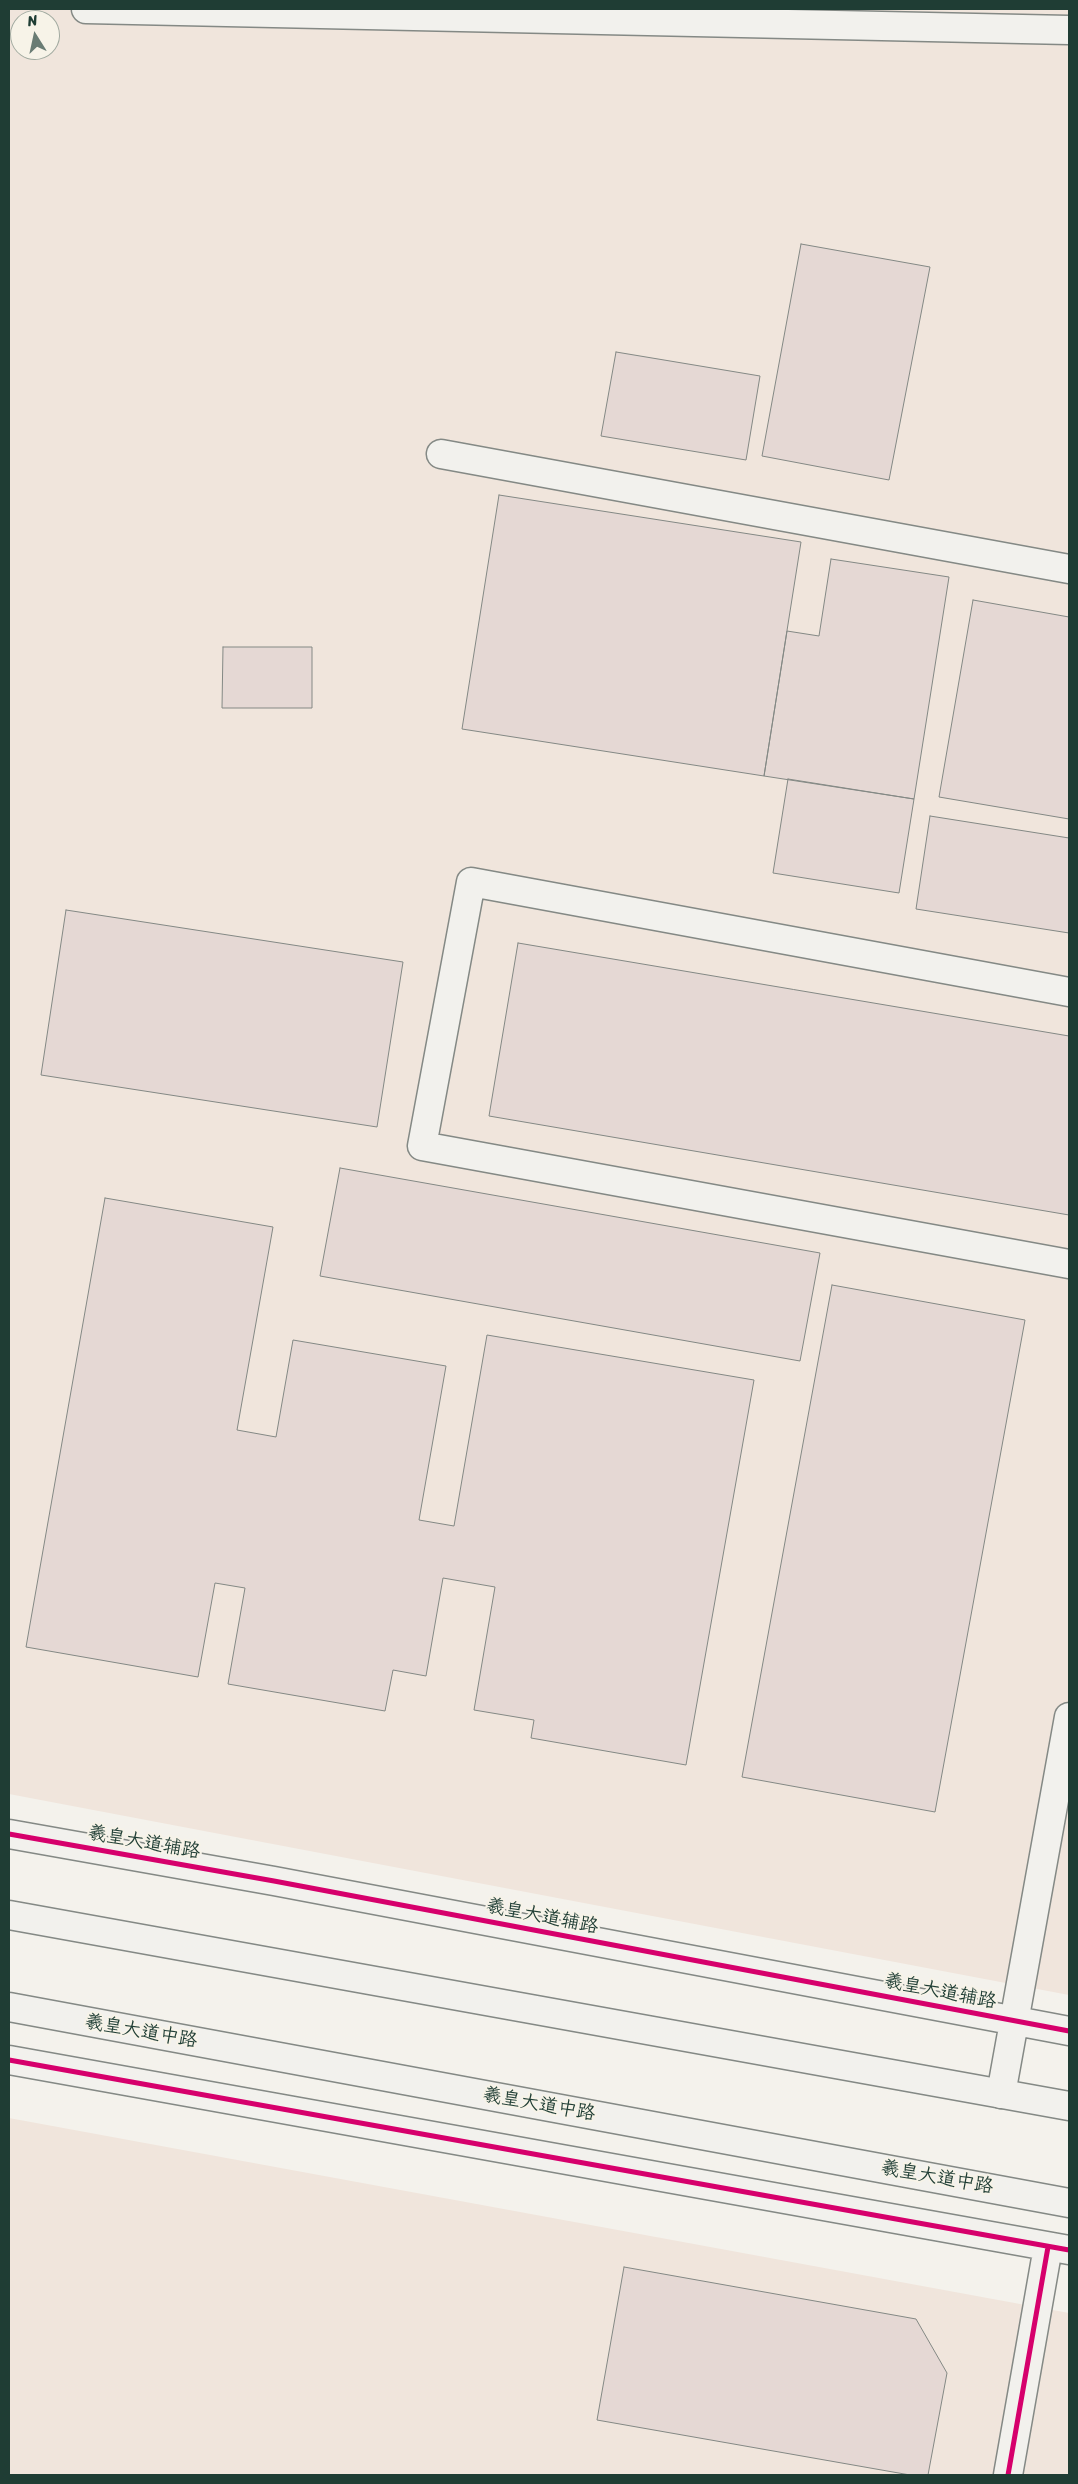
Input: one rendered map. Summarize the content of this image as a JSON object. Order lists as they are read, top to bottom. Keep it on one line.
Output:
{"streets":{"main road":["羲皇大道辅路","羲皇大道中路"]},"north":"top"}
